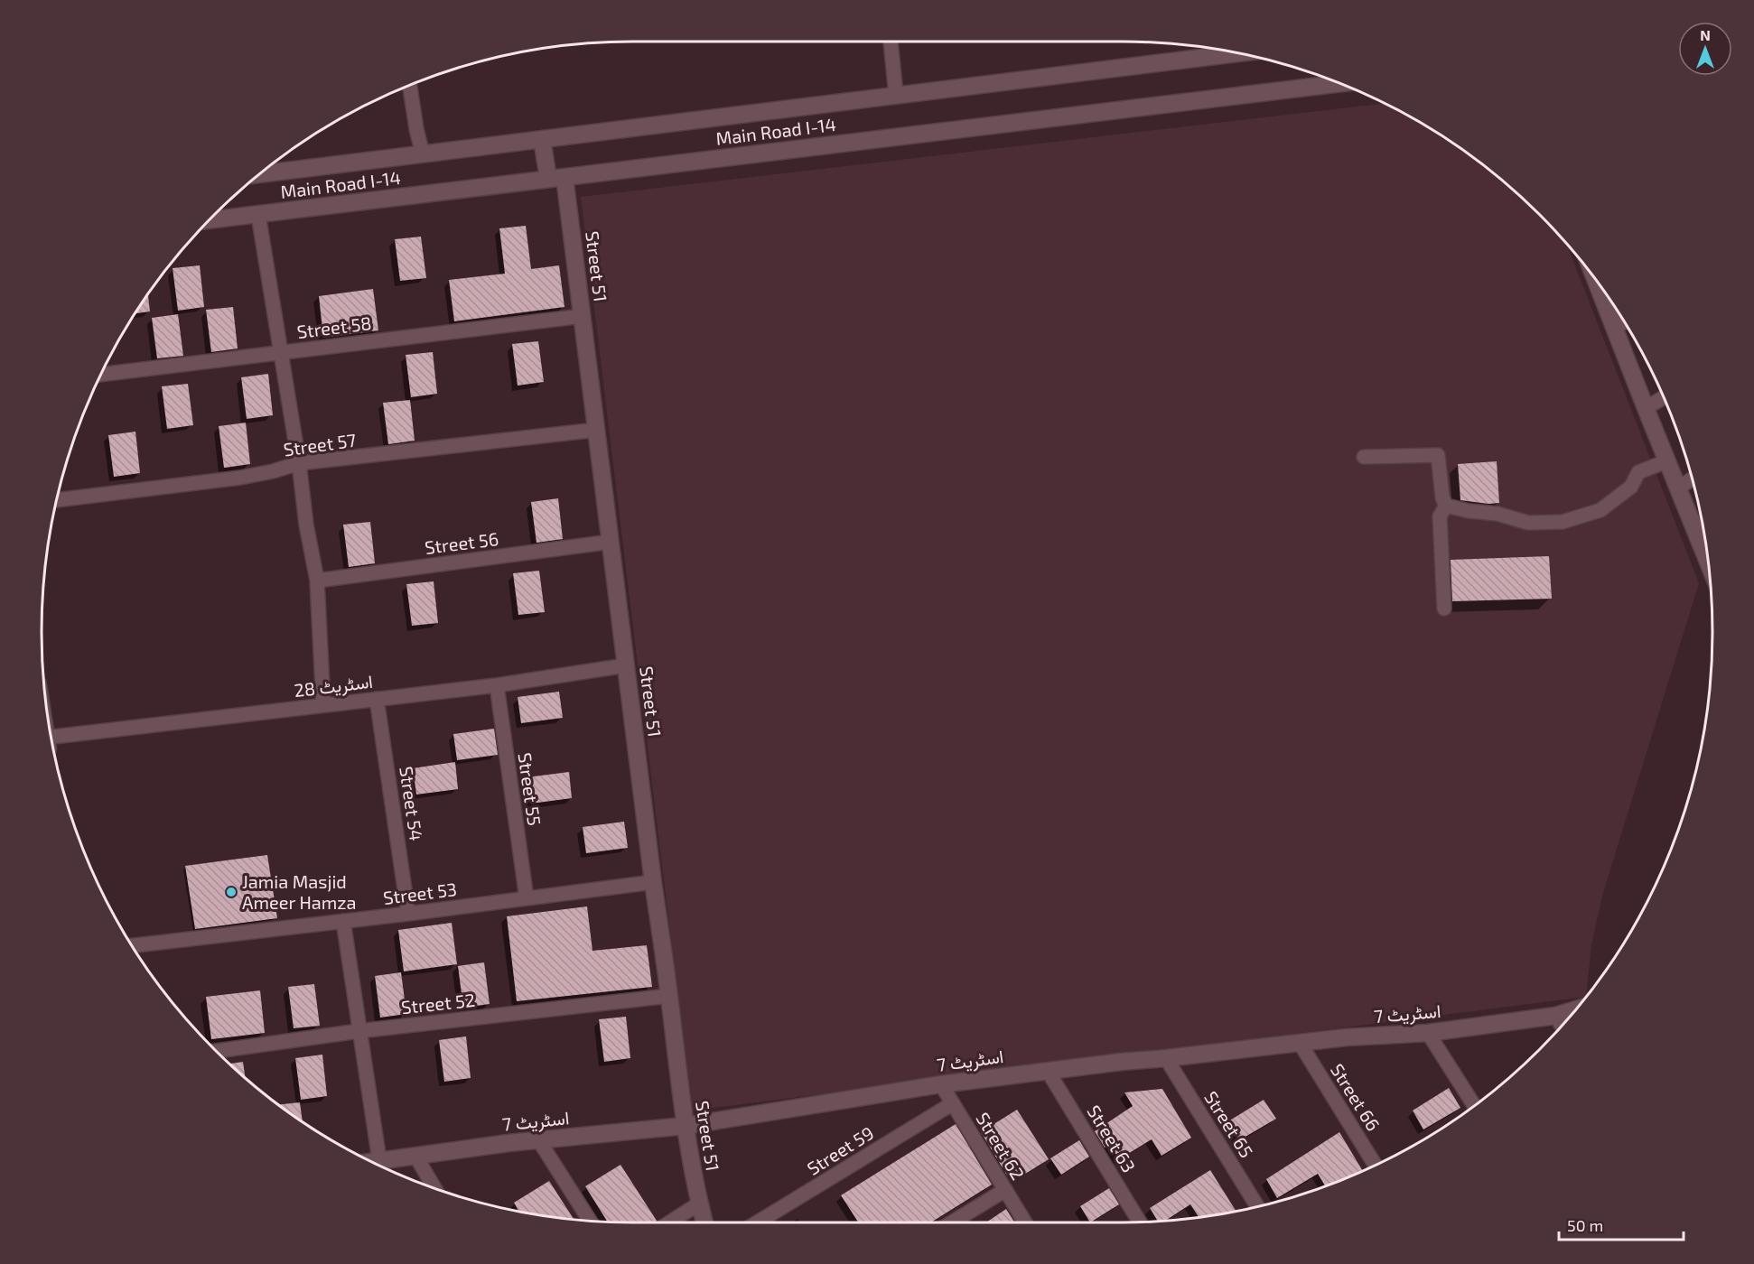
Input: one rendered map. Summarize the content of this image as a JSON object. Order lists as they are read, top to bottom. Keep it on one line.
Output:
{"streets":{"main road":["Main Road I-14","Street 51","اسٹریٹ 7"],"street":["Street 58","Street 57","Street 56","اسٹریٹ 28","Street 55","Street 54","Street 53","Street 52","Street 66","Street 65","Street 63","Street 62","Street 59"]},"crossings":[["Main Road I-14","Street 51"],["Street 51","Street 58"],["Street 51","Street 57"],["Street 51","Street 56"],["Street 51","اسٹریٹ 28"],["Street 51","Street 53"],["Street 51","Street 52"],["Street 51","اسٹریٹ 7"],["اسٹریٹ 28","Street 55"],["اسٹریٹ 28","Street 54"],["Street 55","Street 53"],["Street 54","Street 53"],["اسٹریٹ 7","Street 66"],["اسٹریٹ 7","Street 65"],["اسٹریٹ 7","Street 63"],["اسٹریٹ 7","Street 62"],["Street 62","Street 59"]],"places":["Jamia Masjid Ameer Hamza"],"scale_bar":"50 m","north":"top"}
